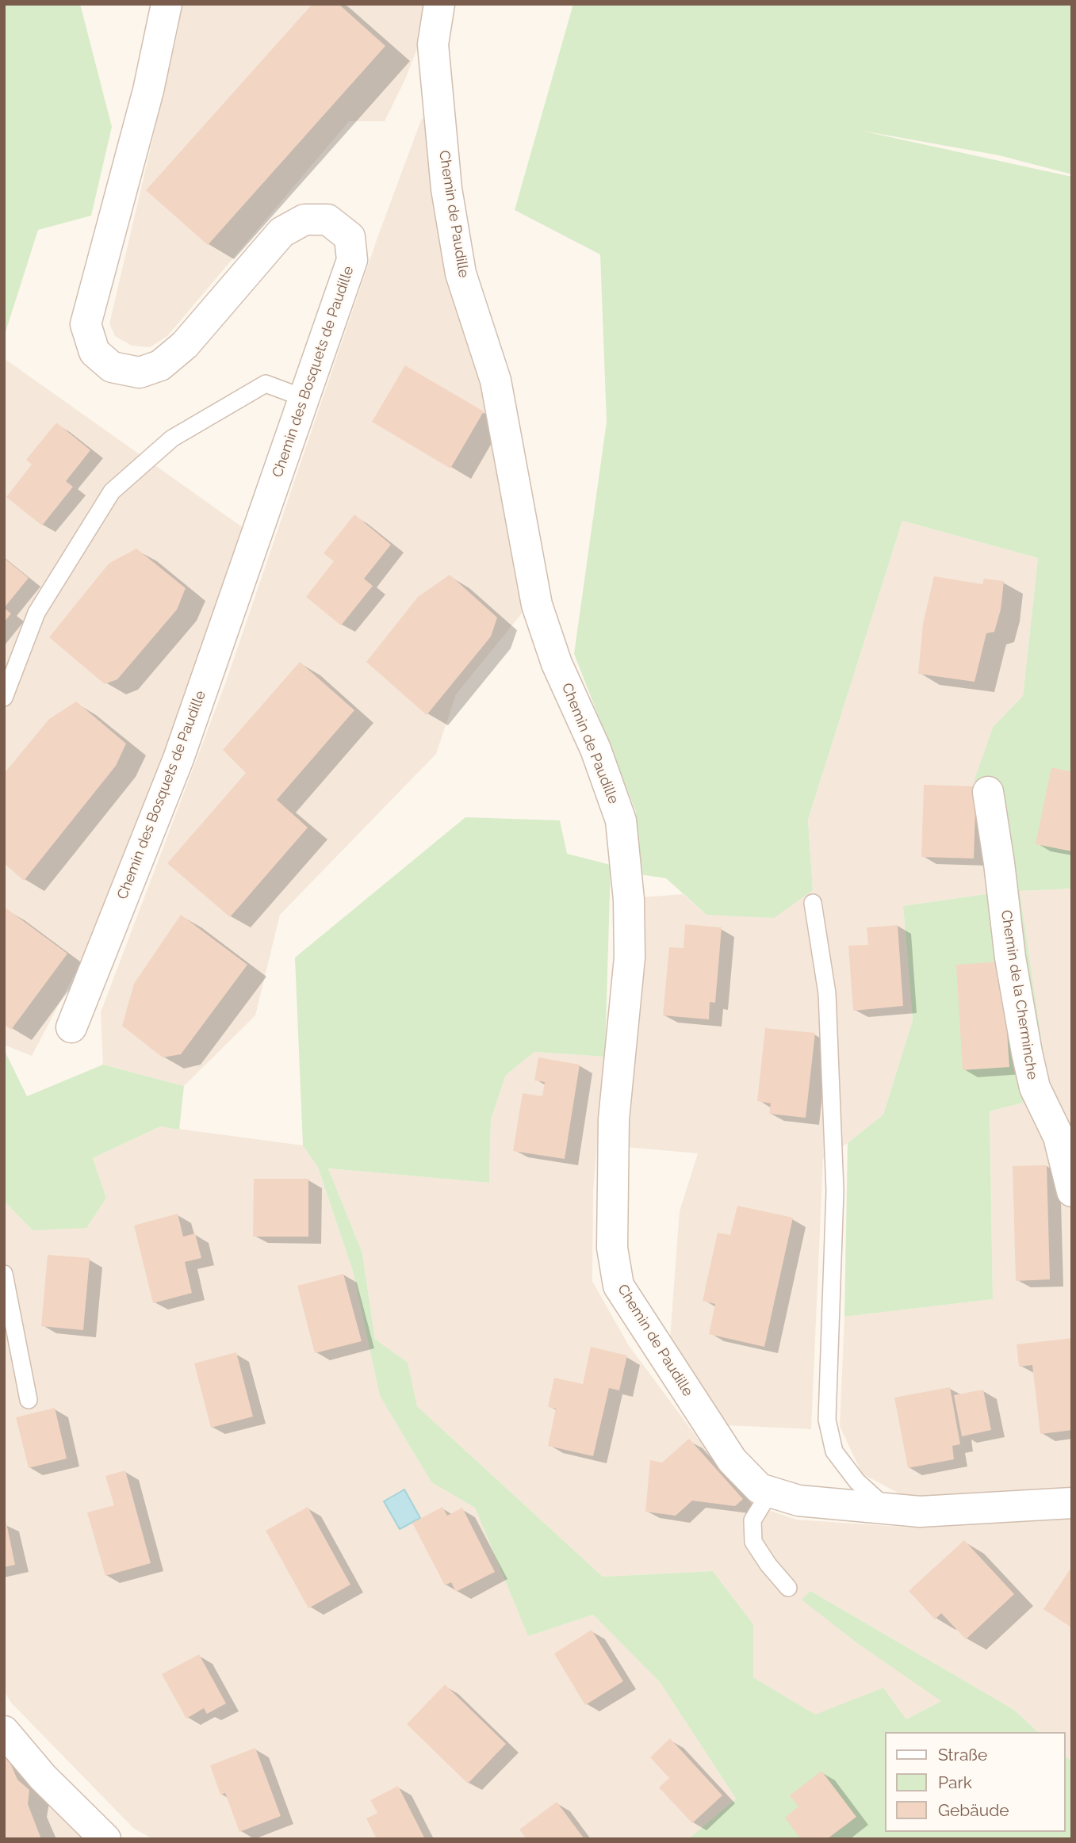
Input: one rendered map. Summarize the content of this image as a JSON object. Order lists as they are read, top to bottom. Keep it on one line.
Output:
{"streets":{"street":["Chemin de Paudille","Chemin des Bosquets de Paudille","Chemin de la Cherminche"]},"legend":["Straße","Park","Gebäude"]}
